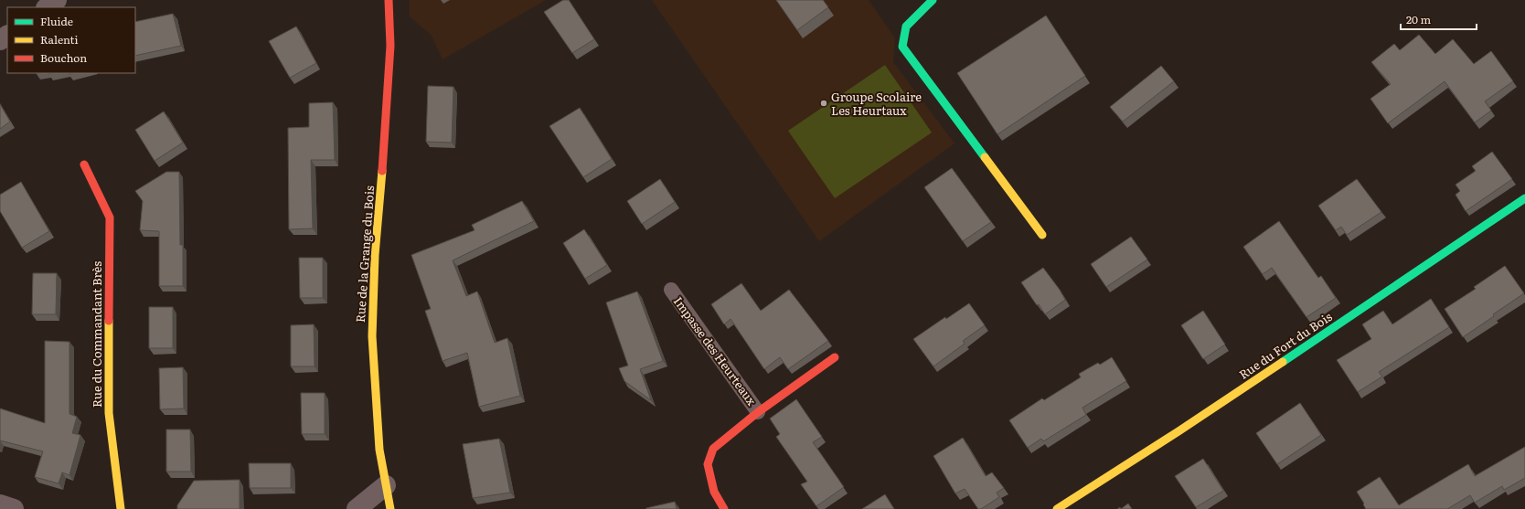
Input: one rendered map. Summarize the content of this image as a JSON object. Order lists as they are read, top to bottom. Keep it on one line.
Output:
{"streets":{"street":["Rue de la Grange du Bois","Rue du Commandant Brès","Rue du Fort du Bois","Impasse des Heurteaux"]},"places":["Groupe Scolaire Les Heurtaux"],"legend":["Fluide","Ralenti","Bouchon"],"scale_bar":"20 m"}
